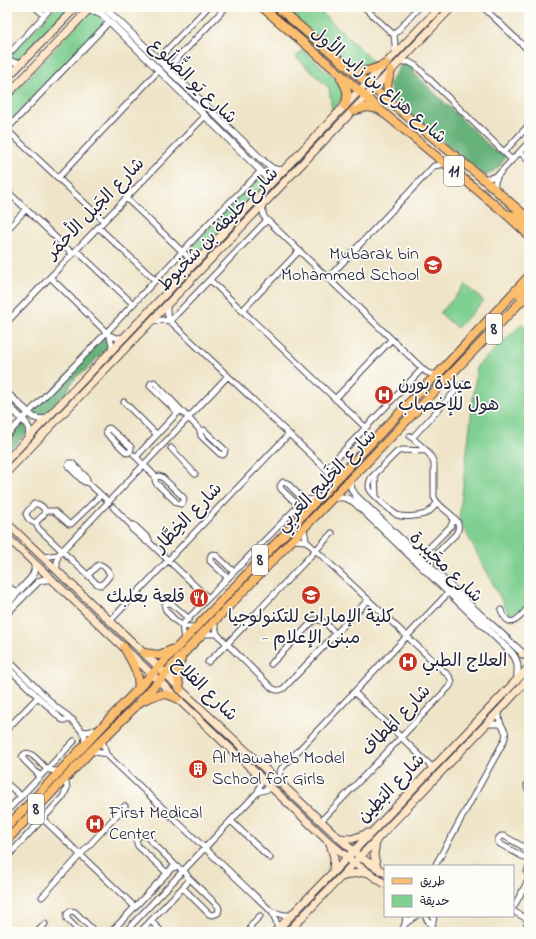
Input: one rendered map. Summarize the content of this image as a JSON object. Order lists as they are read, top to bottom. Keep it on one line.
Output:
{"streets":{"main road":["شارع هزاع بن زايد الأول","11","شارع خليفة بن شخبوط","8","شارع الخَلِيج العَربِي","شارع الفلاح","شارع البَطِين"],"street":["شارع يَو الضُّلُوع","شارع الجَبل الأحمَر","شارع الخِطَّار","شارع مجَيبرة","شارع المَطاف"]},"crossings":[["شارع يَو الضُّلُوع","شارع الجَبل الأحمَر"],["شارع يَو الضُّلُوع","شارع خليفة بن شخبوط"],["شارع هزاع بن زايد الأول","شارع خليفة بن شخبوط"],["شارع الخَلِيج العَربِي","شارع مجَيبرة"],["شارع الخَلِيج العَربِي","شارع الفلاح"],["شارع الخِطَّار","شارع الفلاح"],["شارع مجَيبرة","شارع البَطِين"],["شارع الفلاح","شارع المَطاف"],["شارع الفلاح","شارع البَطِين"]],"places":{"school or university":["Mubarak bin Mohammed School","كلية الإمارات للتكنولوجيا - مبنى الإعلام"],"hospital":["عيادة بورن هول للإخصاب","العلاج الطبي","First Medical Center"],"restaurant":["قلعة بعلبك"],"building":["Al Mawaheb Model School for Girls"]},"legend":["طريق","حديقة"]}
